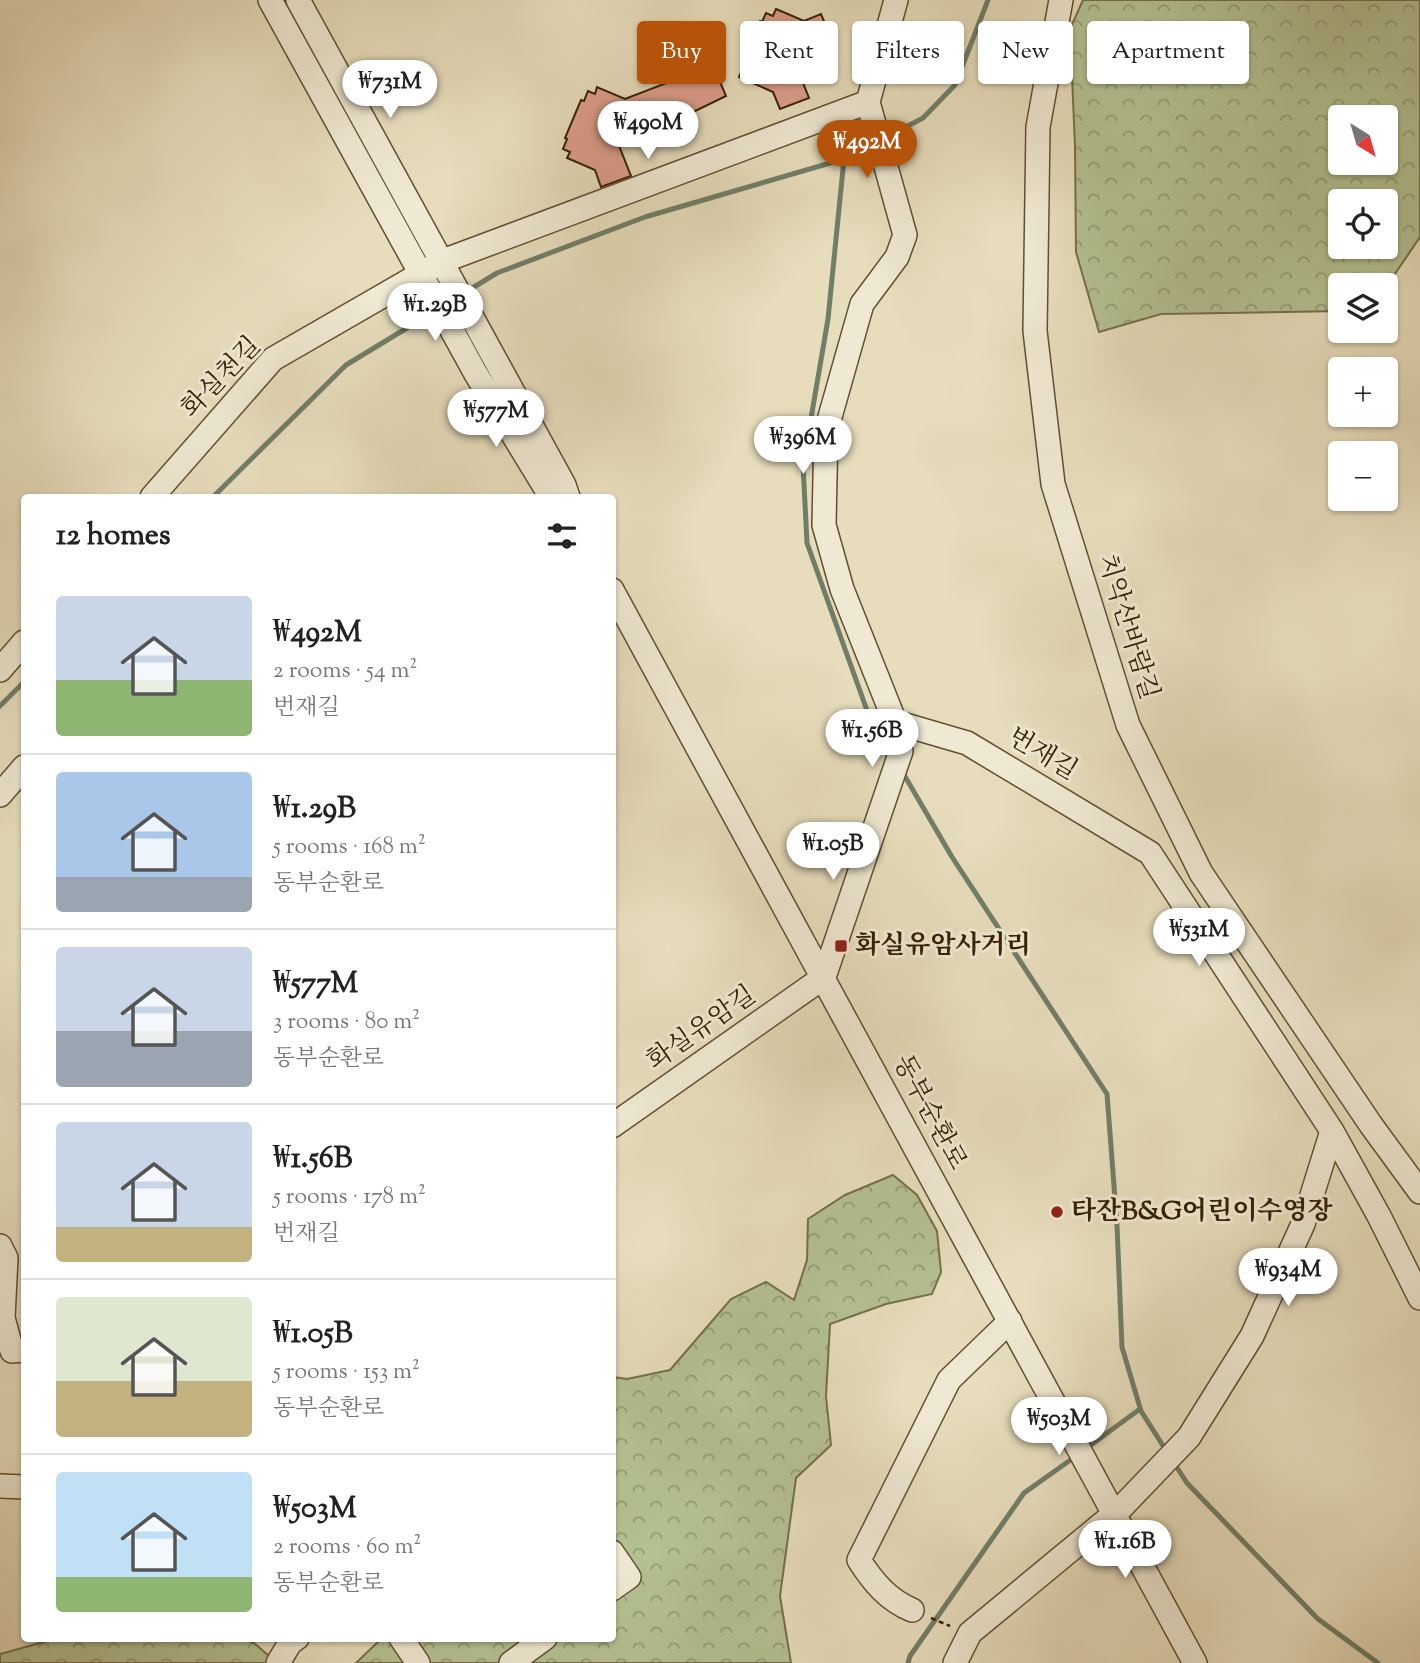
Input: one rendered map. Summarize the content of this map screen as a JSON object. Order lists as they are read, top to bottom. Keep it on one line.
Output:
{"streets":{"street":["화실천길","치악산바람길","번재길","화실유암길","동부순환로"]},"crossings":[["화실유암길","동부순환로"]],"places":{"transit":["화실유암사거리"],"other":["타잔B&G어린이수영장"]},"north":"bottom right","page":{"chip":["Buy","Rent","Filters","New","Apartment"],"price":["₩731M","₩490M","₩492M","₩1.29B","₩577M","₩396M","₩1.56B","₩1.05B","₩531M","₩934M","₩503M","₩1.16B"],"map_buttons":["+","−"],"heading":"12 homes","list":[{"name":"₩492M","note":"2 rooms · 54 m² · 번재길"},{"name":"₩1.29B","note":"5 rooms · 168 m² · 동부순환로"},{"name":"₩577M","note":"3 rooms · 80 m² · 동부순환로"},{"name":"₩1.56B","note":"5 rooms · 178 m² · 번재길"},{"name":"₩1.05B","note":"5 rooms · 153 m² · 동부순환로"},{"name":"₩503M","note":"2 rooms · 60 m² · 동부순환로"}]}}
